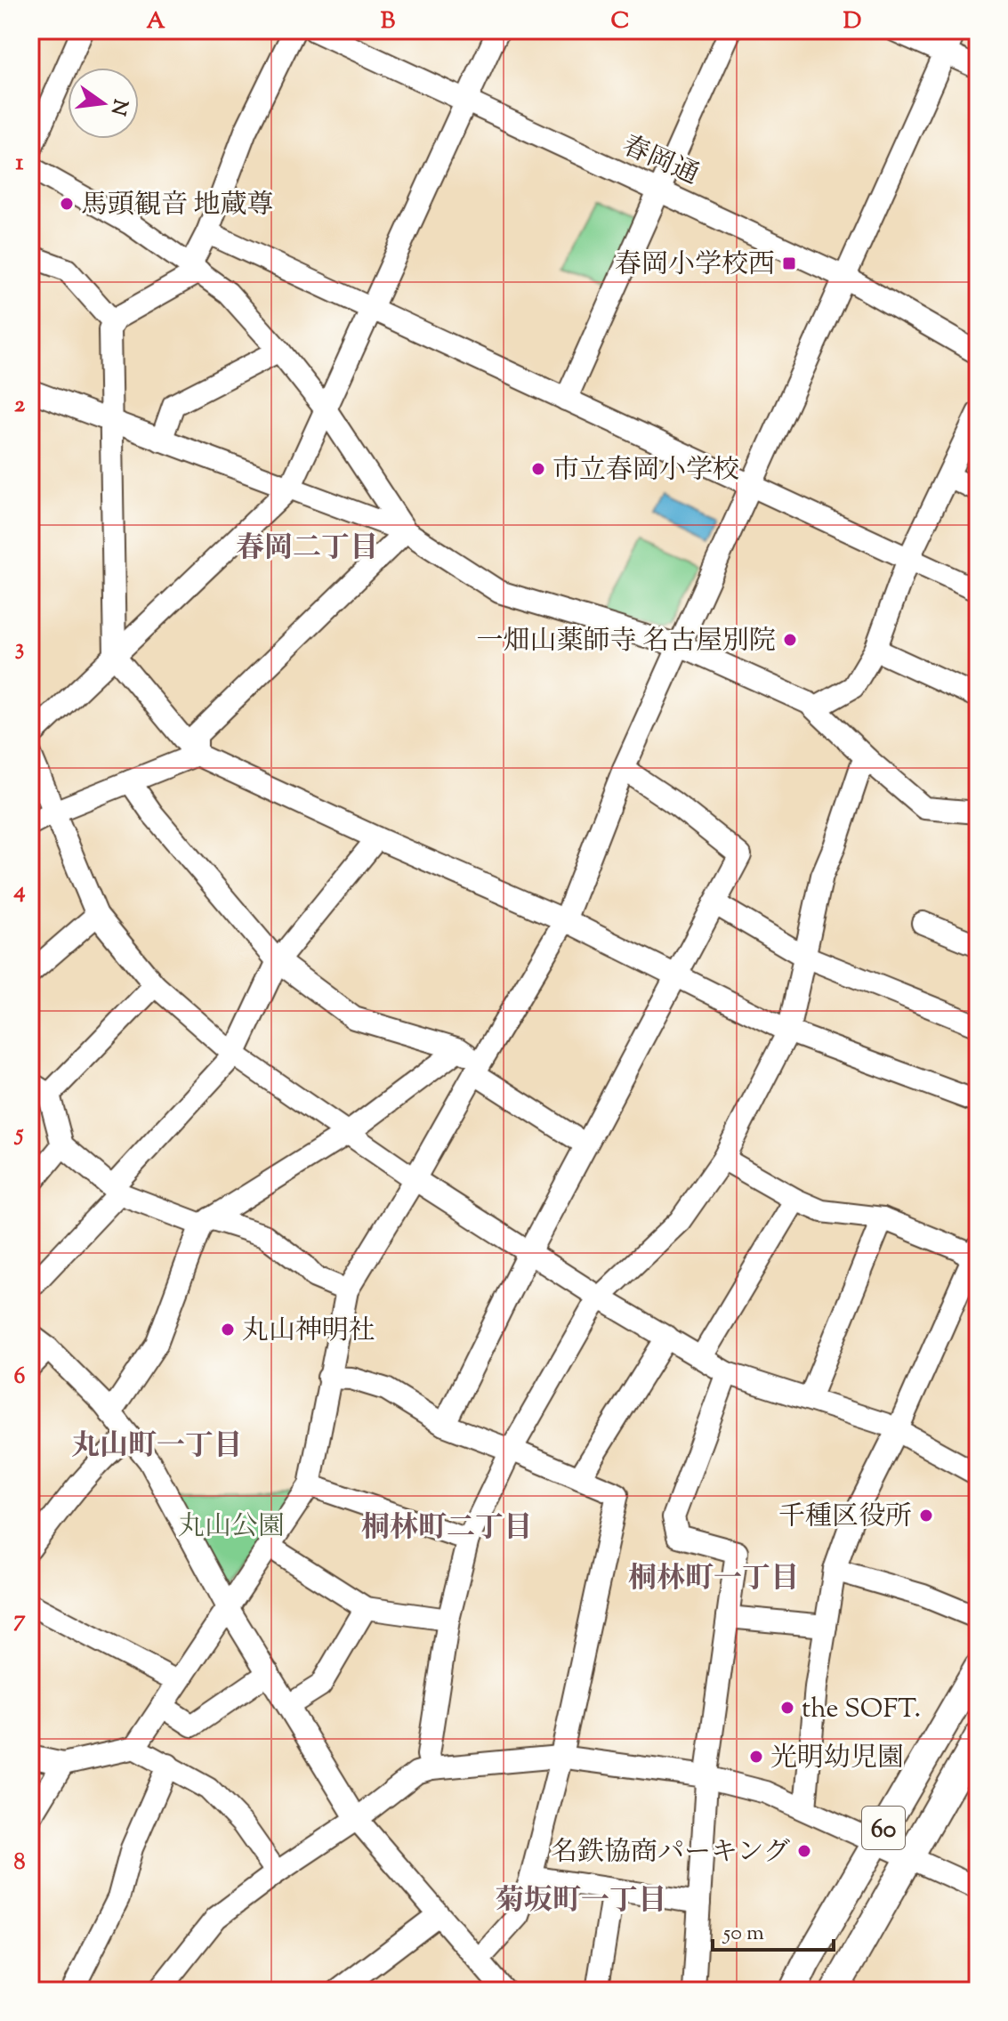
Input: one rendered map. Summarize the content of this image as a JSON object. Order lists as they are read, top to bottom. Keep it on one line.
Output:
{"streets":{"main road":["60"],"street":["春岡通"]},"districts":["春岡二丁目","丸山町一丁目","桐林町二丁目","桐林町一丁目","菊坂町一丁目"],"parks":["丸山公園"],"places":{"other":["馬頭観音 地蔵尊","市立春岡小学校","一畑山薬師寺 名古屋別院","丸山神明社","千種区役所","the SOFT.","光明幼児園","名鉄協商パーキング"],"transit":["春岡小学校西"]},"scale_bar":"50 m","north":"right","grid":{"columns":["A","B","C","D"],"rows":["1","2","3","4","5","6","7","8"]}}
